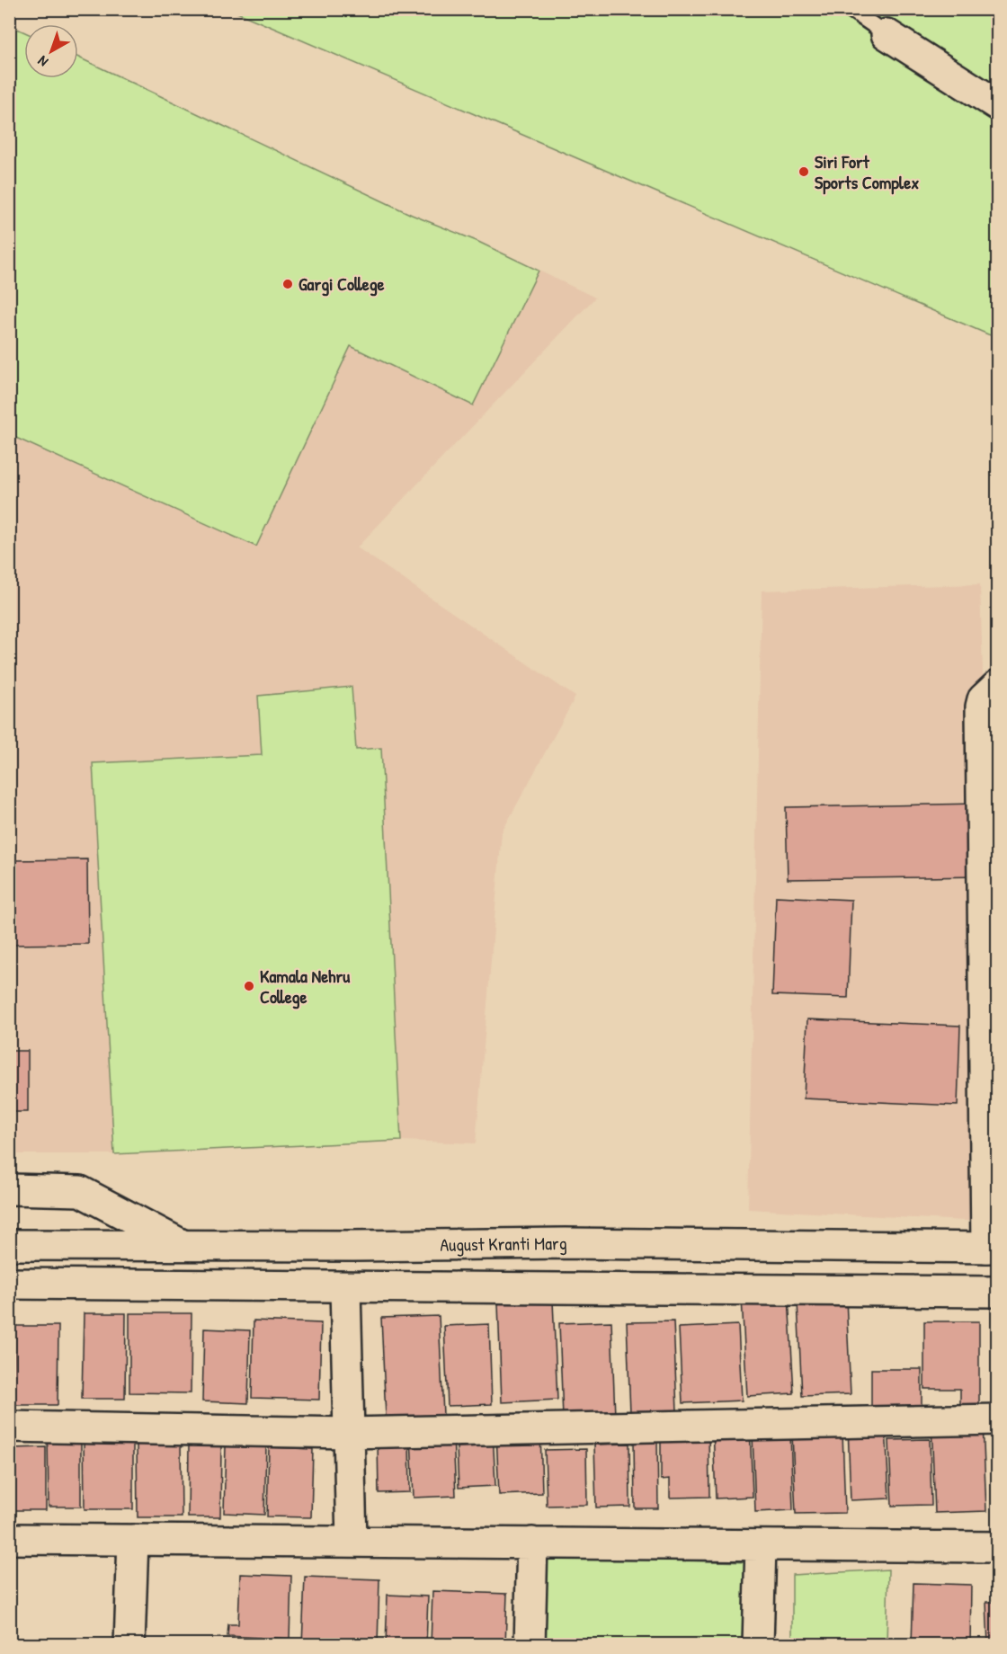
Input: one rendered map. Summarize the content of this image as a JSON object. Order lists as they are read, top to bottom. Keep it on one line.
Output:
{"streets":{"street":["August Kranti Marg"]},"places":["Siri Fort Sports Complex","Gargi College","Kamala Nehru College"],"north":"bottom left"}
